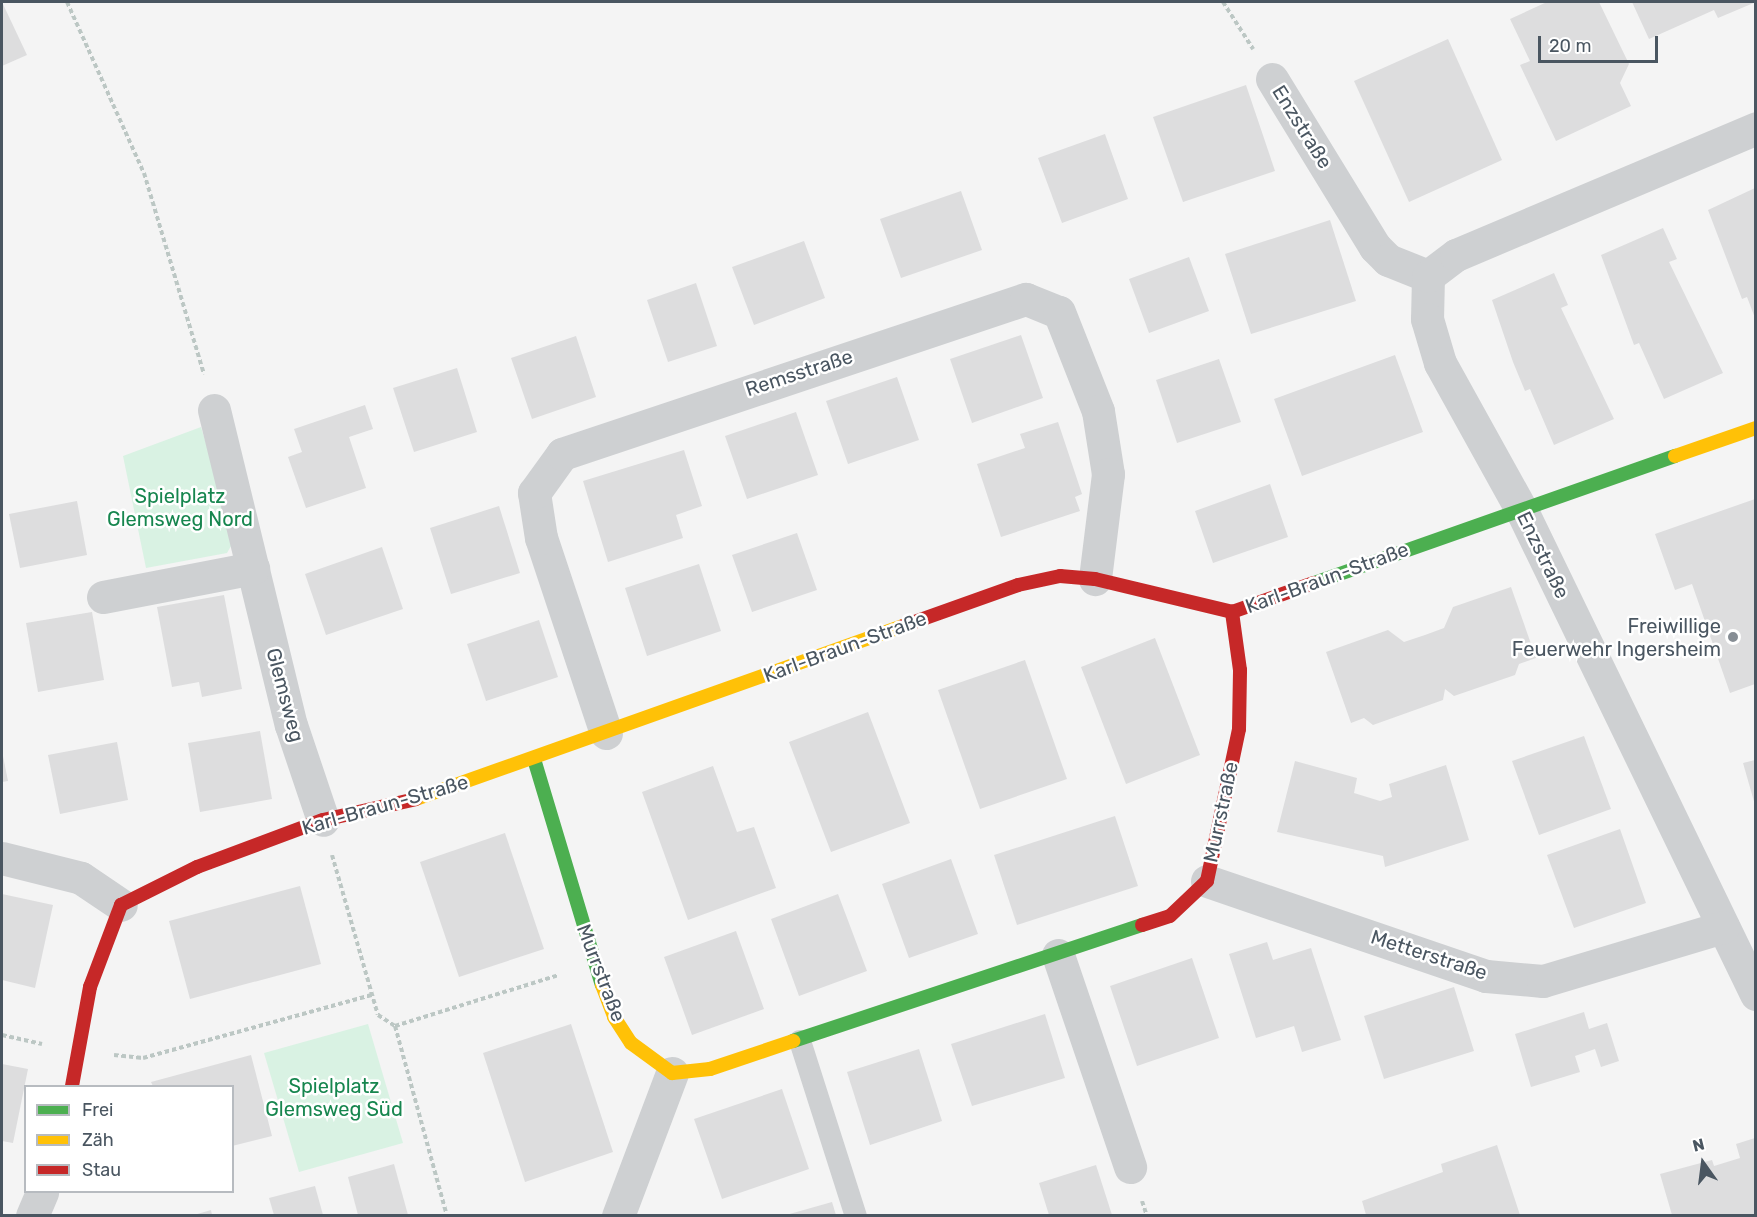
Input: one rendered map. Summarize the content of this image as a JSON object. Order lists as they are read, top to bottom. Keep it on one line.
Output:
{"streets":{"street":["Enzstraße","Remsstraße","Karl-Braun-Straße","Glemsweg","Murrstraße","Metterstraße"]},"crossings":[["Enzstraße","Karl-Braun-Straße"],["Enzstraße","Metterstraße"],["Remsstraße","Karl-Braun-Straße"],["Karl-Braun-Straße","Glemsweg"],["Karl-Braun-Straße","Murrstraße"],["Murrstraße","Metterstraße"]],"parks":["Spielplatz Glemsweg Nord","Spielplatz Glemsweg Süd"],"places":["Freiwillige Feuerwehr Ingersheim"],"legend":["Frei","Zäh","Stau"],"scale_bar":"20 m","north":"top"}
